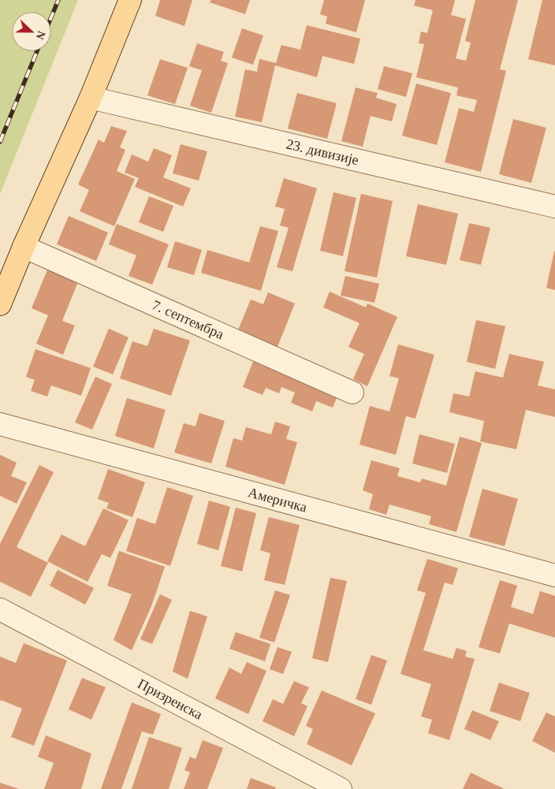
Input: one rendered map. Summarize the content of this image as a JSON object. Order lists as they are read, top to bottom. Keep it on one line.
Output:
{"streets":{"street":["23. дивизије","7. септембра","Америчка","Призренска"]},"north":"right"}
